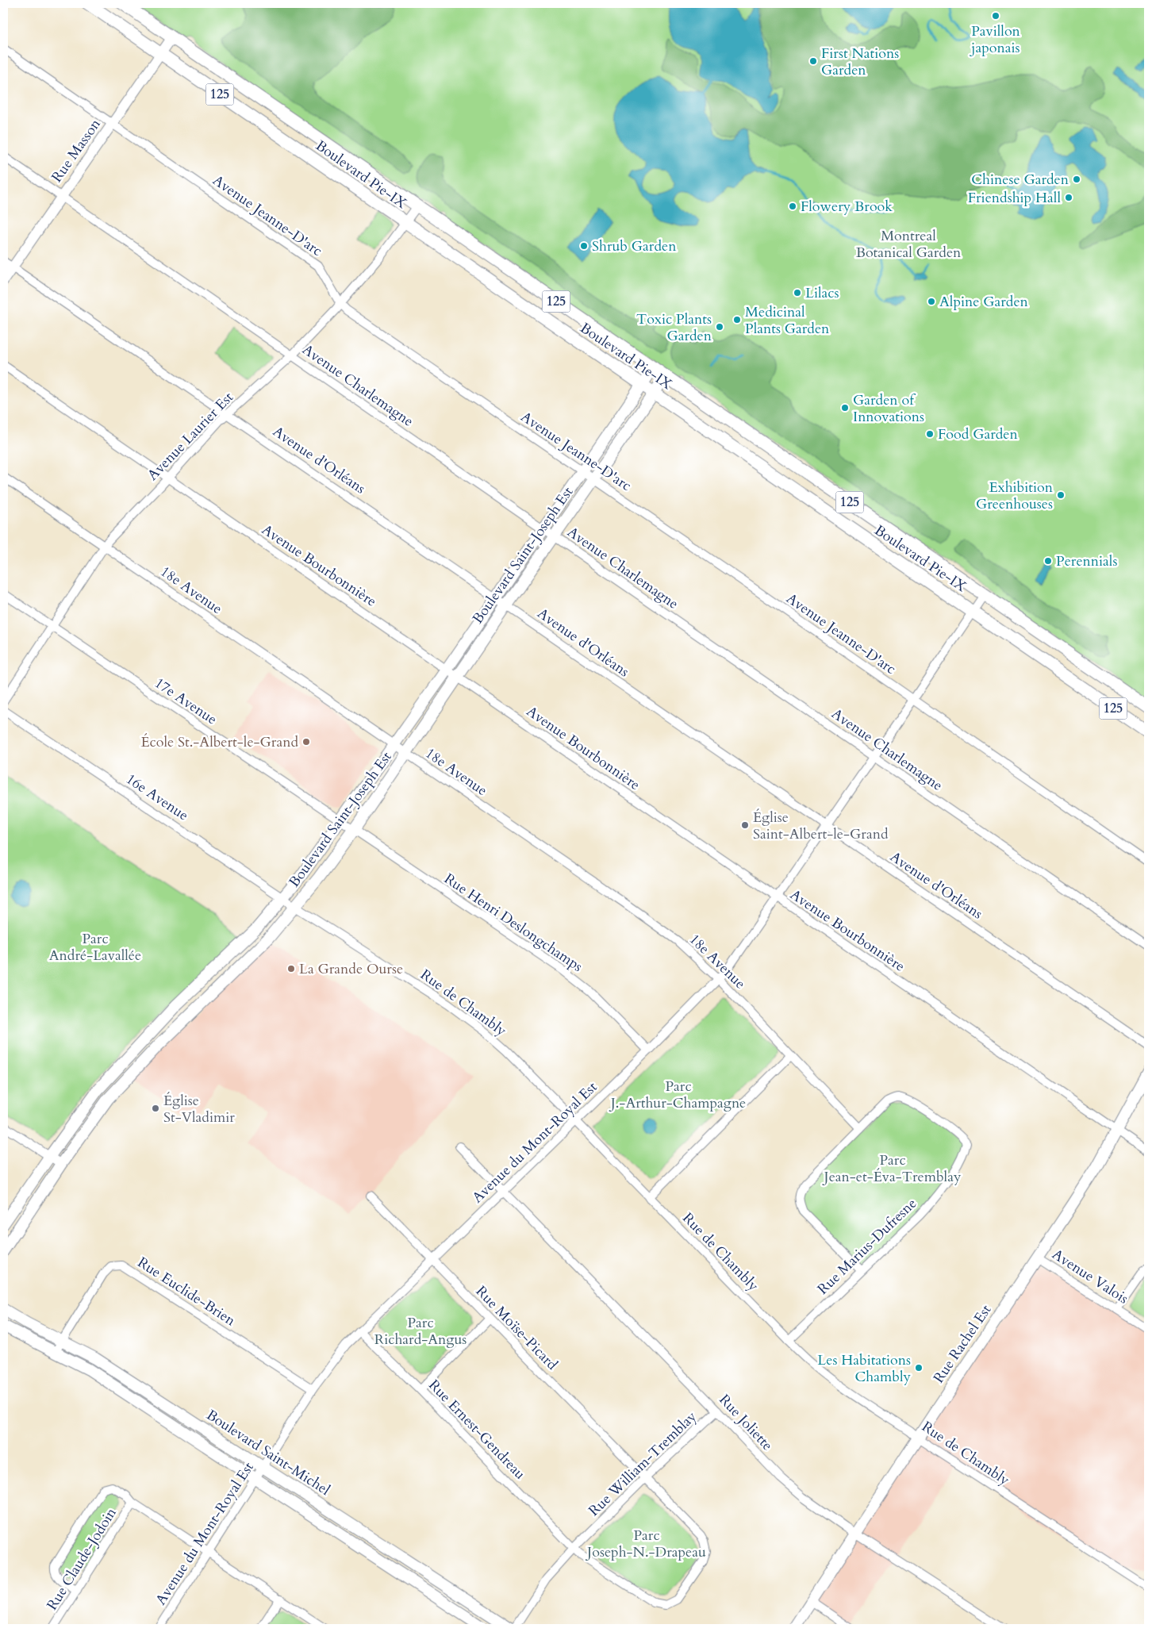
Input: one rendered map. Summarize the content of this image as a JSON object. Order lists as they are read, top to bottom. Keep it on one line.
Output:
{"streets":{"main road":["125","Boulevard Pie-IX","Boulevard Saint-Joseph Est","Rue Rachel Est","Boulevard Saint-Michel"],"street":["Rue Masson","Avenue Jeanne-D'arc","Avenue Charlemagne","Avenue Laurier Est","Avenue d'Orléans","Avenue Bourbonnière","18e Avenue","17e Avenue","16e Avenue","Rue Henri Deslongchamps","Rue de Chambly","Avenue du Mont-Royal Est","Rue Marius-Dufresne","Avenue Valois","Rue Euclide-Brien","Rue Moïse-Picard","Rue Joliette","Rue Ernest-Gendreau","Rue William-Tremblay","Rue Claude-Jodoin"]},"crossings":[["Rue Masson","Boulevard Pie-IX"],["Rue Masson","Avenue Jeanne-D'arc"],["Rue Masson","Avenue Charlemagne"],["Rue Masson","Avenue d'Orléans"],["Boulevard Pie-IX","Avenue Laurier Est"],["Boulevard Pie-IX","Boulevard Saint-Joseph Est"],["Boulevard Pie-IX","Avenue du Mont-Royal Est"],["Avenue Jeanne-D'arc","Avenue Laurier Est"],["Avenue Jeanne-D'arc","Boulevard Saint-Joseph Est"],["Avenue Jeanne-D'arc","Avenue du Mont-Royal Est"],["Avenue Charlemagne","Avenue Laurier Est"],["Avenue Charlemagne","Boulevard Saint-Joseph Est"],["Avenue Charlemagne","Avenue du Mont-Royal Est"],["Avenue Laurier Est","Avenue d'Orléans"],["Avenue Laurier Est","Avenue Bourbonnière"],["Avenue Laurier Est","18e Avenue"],["Avenue Laurier Est","17e Avenue"],["Avenue d'Orléans","Boulevard Saint-Joseph Est"],["Avenue d'Orléans","Avenue du Mont-Royal Est"],["Boulevard Saint-Joseph Est","Avenue Bourbonnière"],["Boulevard Saint-Joseph Est","18e Avenue"],["Boulevard Saint-Joseph Est","17e Avenue"],["Boulevard Saint-Joseph Est","16e Avenue"],["Boulevard Saint-Joseph Est","Rue Henri Deslongchamps"],["Boulevard Saint-Joseph Est","Rue de Chambly"],["Avenue Bourbonnière","Avenue du Mont-Royal Est"],["Avenue Bourbonnière","Rue Rachel Est"],["18e Avenue","Avenue du Mont-Royal Est"],["18e Avenue","Rue Marius-Dufresne"],["17e Avenue","Rue Henri Deslongchamps"],["16e Avenue","Rue de Chambly"],["Rue Henri Deslongchamps","Avenue du Mont-Royal Est"],["Rue de Chambly","Avenue du Mont-Royal Est"],["Rue de Chambly","Rue Marius-Dufresne"],["Rue de Chambly","Rue Rachel Est"],["Avenue du Mont-Royal Est","Rue Euclide-Brien"],["Avenue du Mont-Royal Est","Rue Moïse-Picard"],["Avenue du Mont-Royal Est","Rue Joliette"],["Avenue du Mont-Royal Est","Rue Ernest-Gendreau"],["Avenue du Mont-Royal Est","Boulevard Saint-Michel"],["Avenue Valois","Rue Rachel Est"],["Rue Euclide-Brien","Boulevard Saint-Michel"],["Rue Moïse-Picard","Rue Ernest-Gendreau"],["Rue Moïse-Picard","Rue William-Tremblay"],["Rue Rachel Est","Rue Joliette"],["Rue Joliette","Rue William-Tremblay"],["Rue Ernest-Gendreau","Rue William-Tremblay"],["Boulevard Saint-Michel","Rue William-Tremblay"]],"parks":["Montreal Botanical Garden","Parc André-Lavallée","Parc J.-Arthur-Champagne","Parc Jean-et-Éva-Tremblay","Parc Richard-Angus","Parc Joseph-N.-Drapeau"],"places":["Pavillon japonais","First Nations Garden","Chinese Garden","Friendship Hall","Flowery Brook","Shrub Garden","Lilacs","Alpine Garden","Medicinal Plants Garden","Toxic Plants Garden","Garden of Innovations","Food Garden","Exhibition Greenhouses","Perennials","École St.-Albert-le-Grand","Église Saint-Albert-le-Grand","La Grande Ourse","Église St-Vladimir","Les Habitations Chambly"]}
